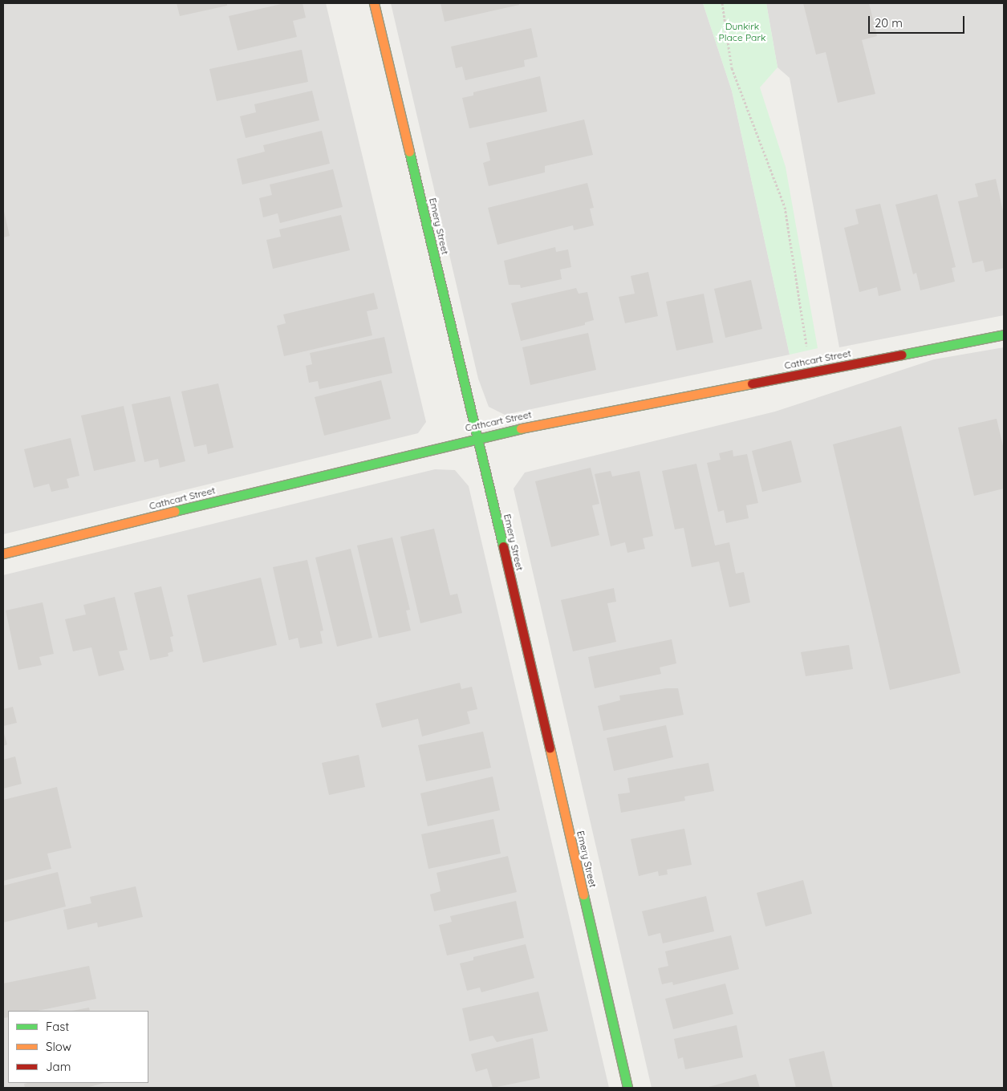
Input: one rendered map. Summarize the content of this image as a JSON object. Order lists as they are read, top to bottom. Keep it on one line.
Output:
{"streets":{"street":["Emery Street","Cathcart Street"]},"crossings":[["Emery Street","Cathcart Street"]],"parks":["Dunkirk Place Park"],"legend":["Fast","Slow","Jam"],"scale_bar":"20 m"}
